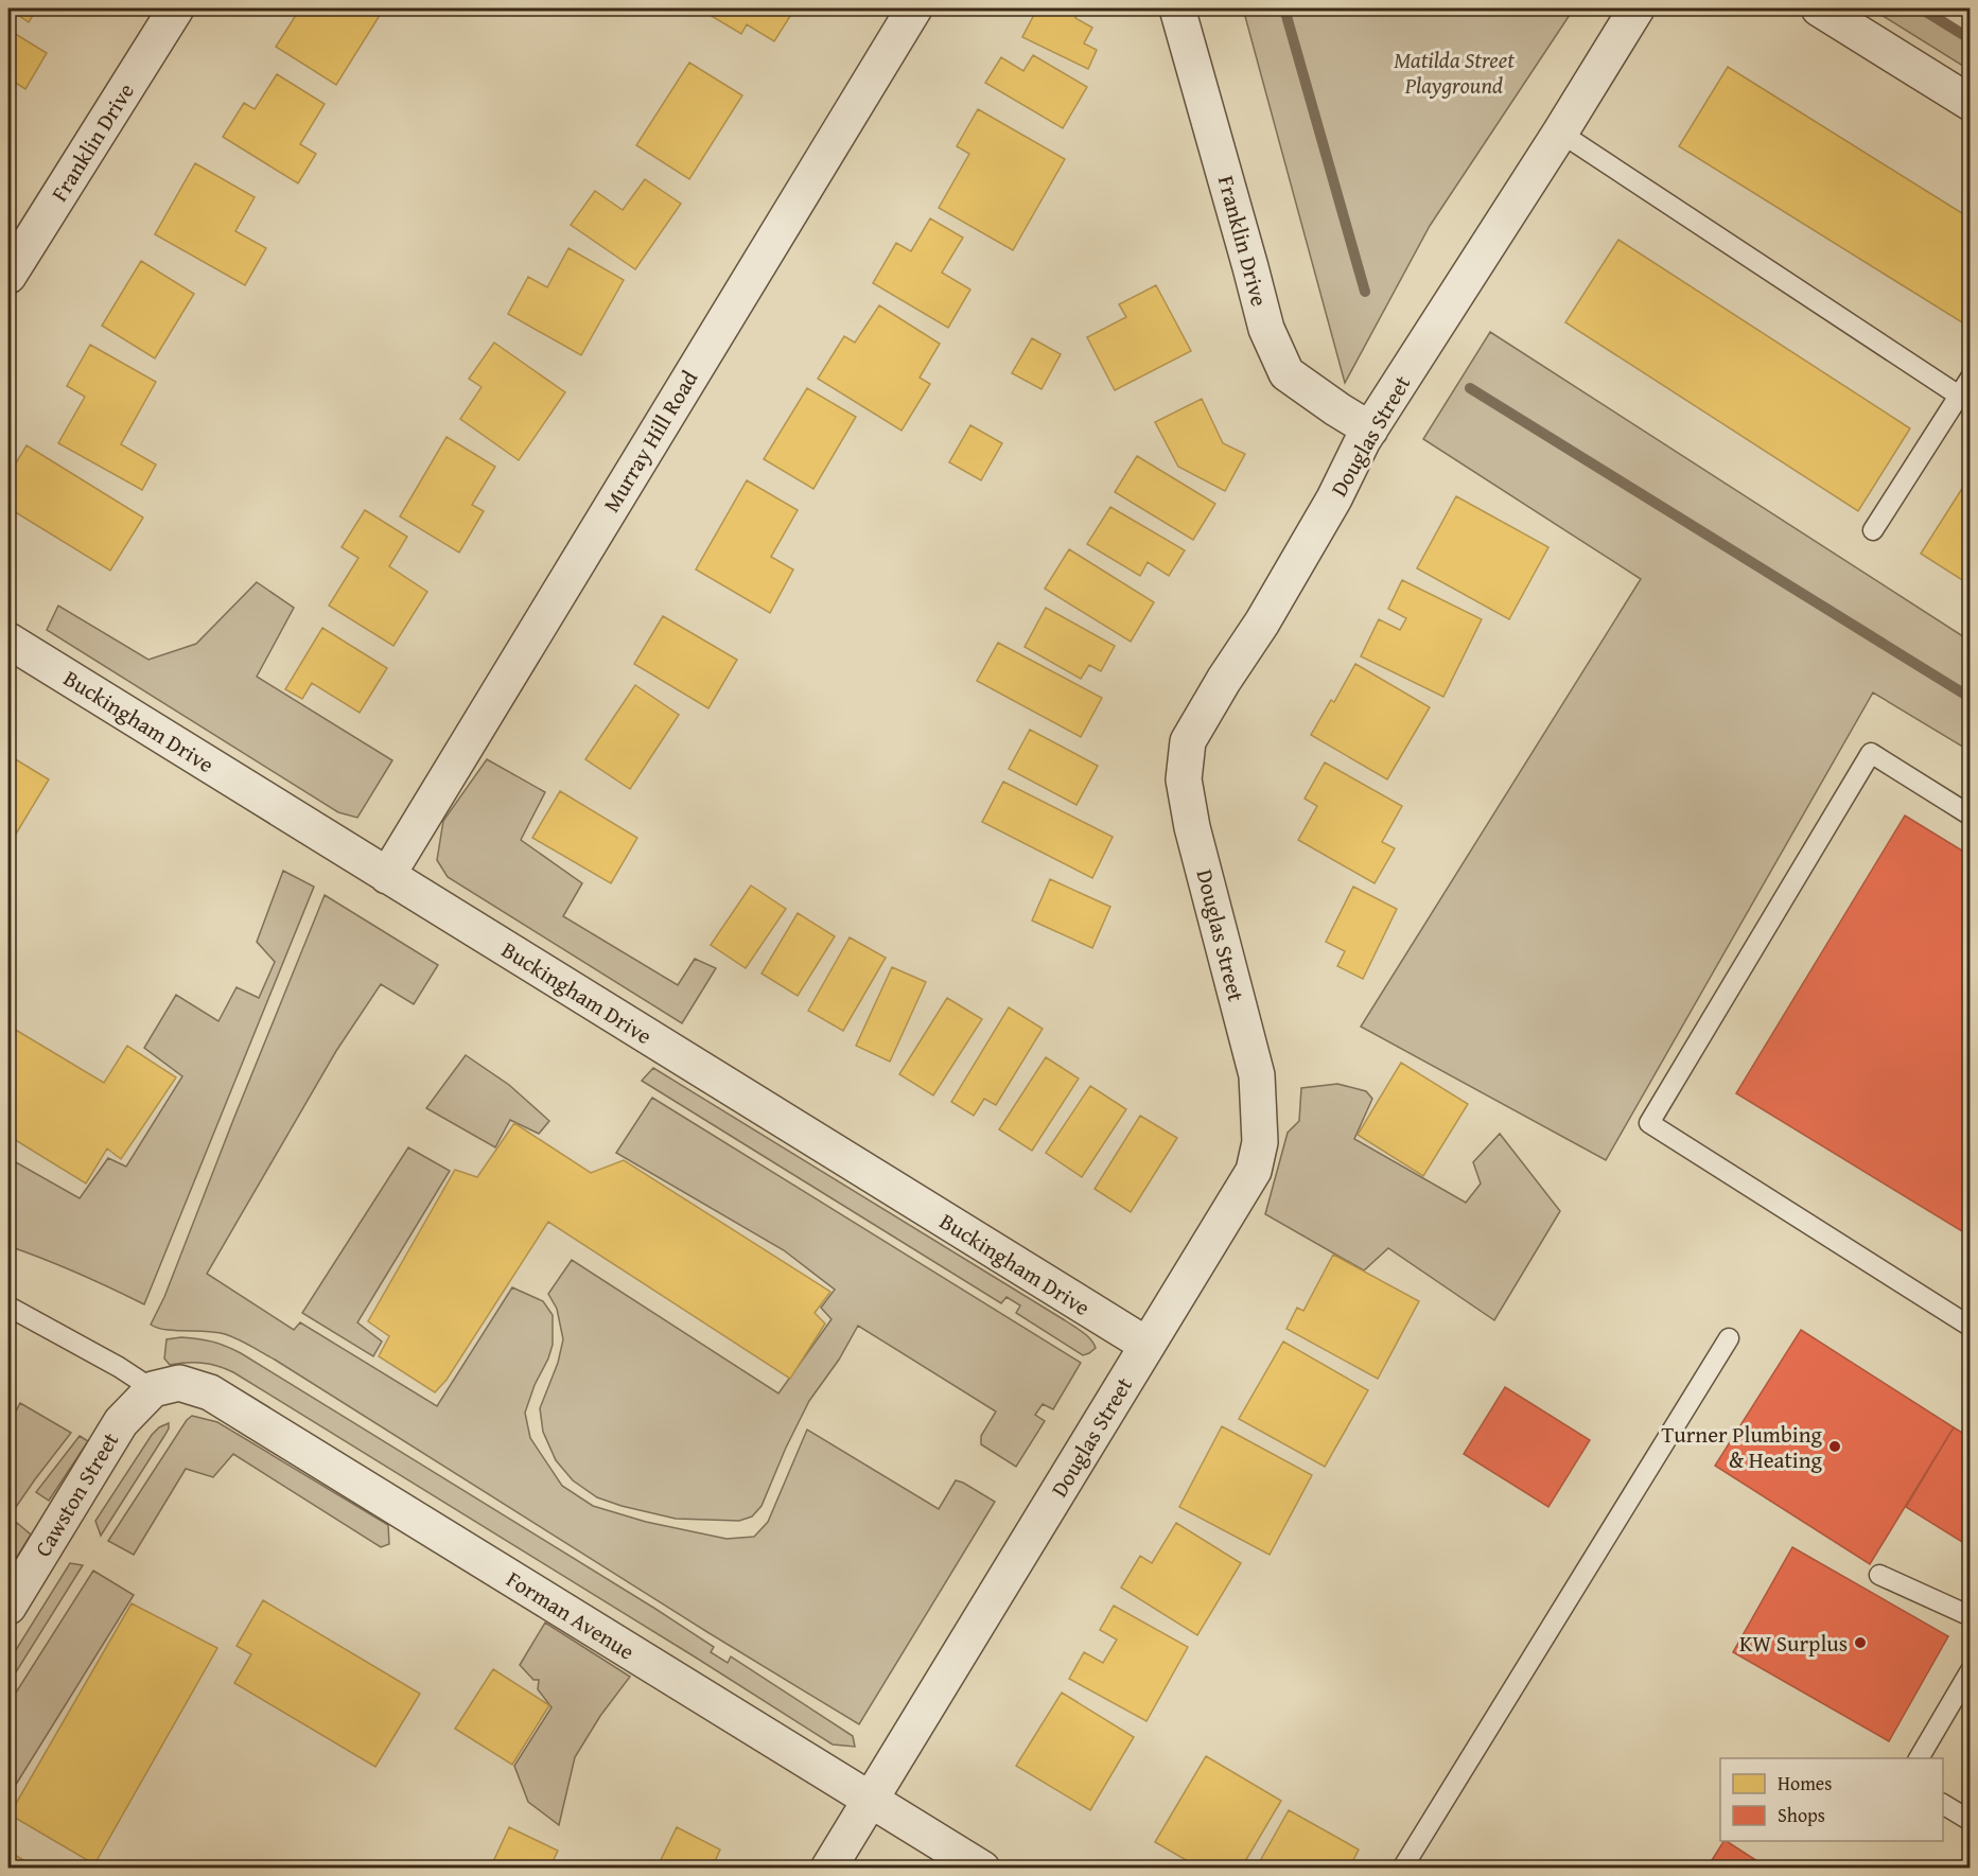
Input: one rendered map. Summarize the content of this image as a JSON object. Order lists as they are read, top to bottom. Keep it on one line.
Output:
{"streets":{"street":["Franklin Drive","Douglas Street","Murray Hill Road","Buckingham Drive","Cawston Street","Forman Avenue"]},"crossings":[["Franklin Drive","Douglas Street"],["Douglas Street","Buckingham Drive"],["Douglas Street","Forman Avenue"],["Murray Hill Road","Buckingham Drive"],["Cawston Street","Forman Avenue"]],"parks":["Matilda Street Playground"],"places":["Turner Plumbing & Heating","KW Surplus"],"legend":["Homes","Shops"]}
